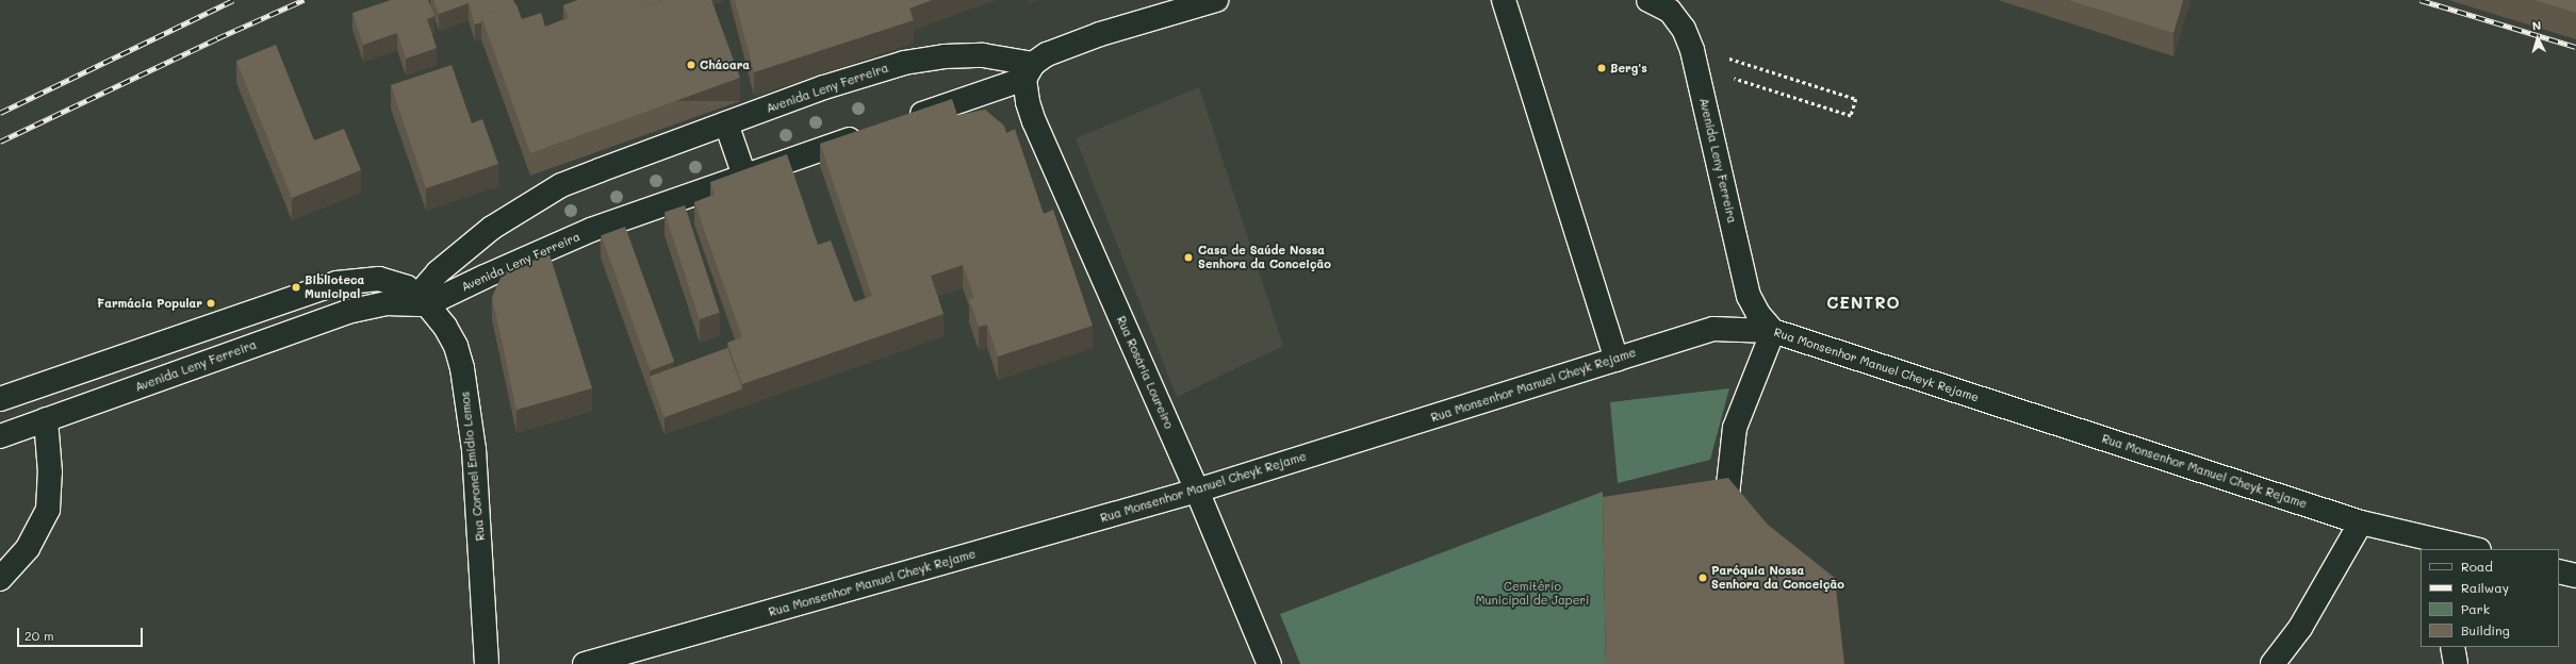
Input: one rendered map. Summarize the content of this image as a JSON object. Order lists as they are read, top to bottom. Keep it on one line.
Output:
{"streets":{"street":["Avenida Leny Ferreira","Rua Monsenhor Manuel Cheyk Rejame","Rua Rosária Loureiro","Rua Coronel Emídio Lemos"]},"crossings":[["Avenida Leny Ferreira","Rua Monsenhor Manuel Cheyk Rejame"],["Avenida Leny Ferreira","Rua Rosária Loureiro"],["Avenida Leny Ferreira","Rua Coronel Emídio Lemos"],["Rua Monsenhor Manuel Cheyk Rejame","Rua Rosária Loureiro"]],"districts":["CENTRO"],"parks":["Cemitério Municipal de Japeri"],"places":["Chácara","Berg's","Casa de Saúde Nossa Senhora da Conceição","Biblioteca Municipal","Farmácia Popular","Paróquia Nossa Senhora da Conceição"],"legend":["Road","Railway","Park","Building"],"scale_bar":"20 m","north":"top"}
